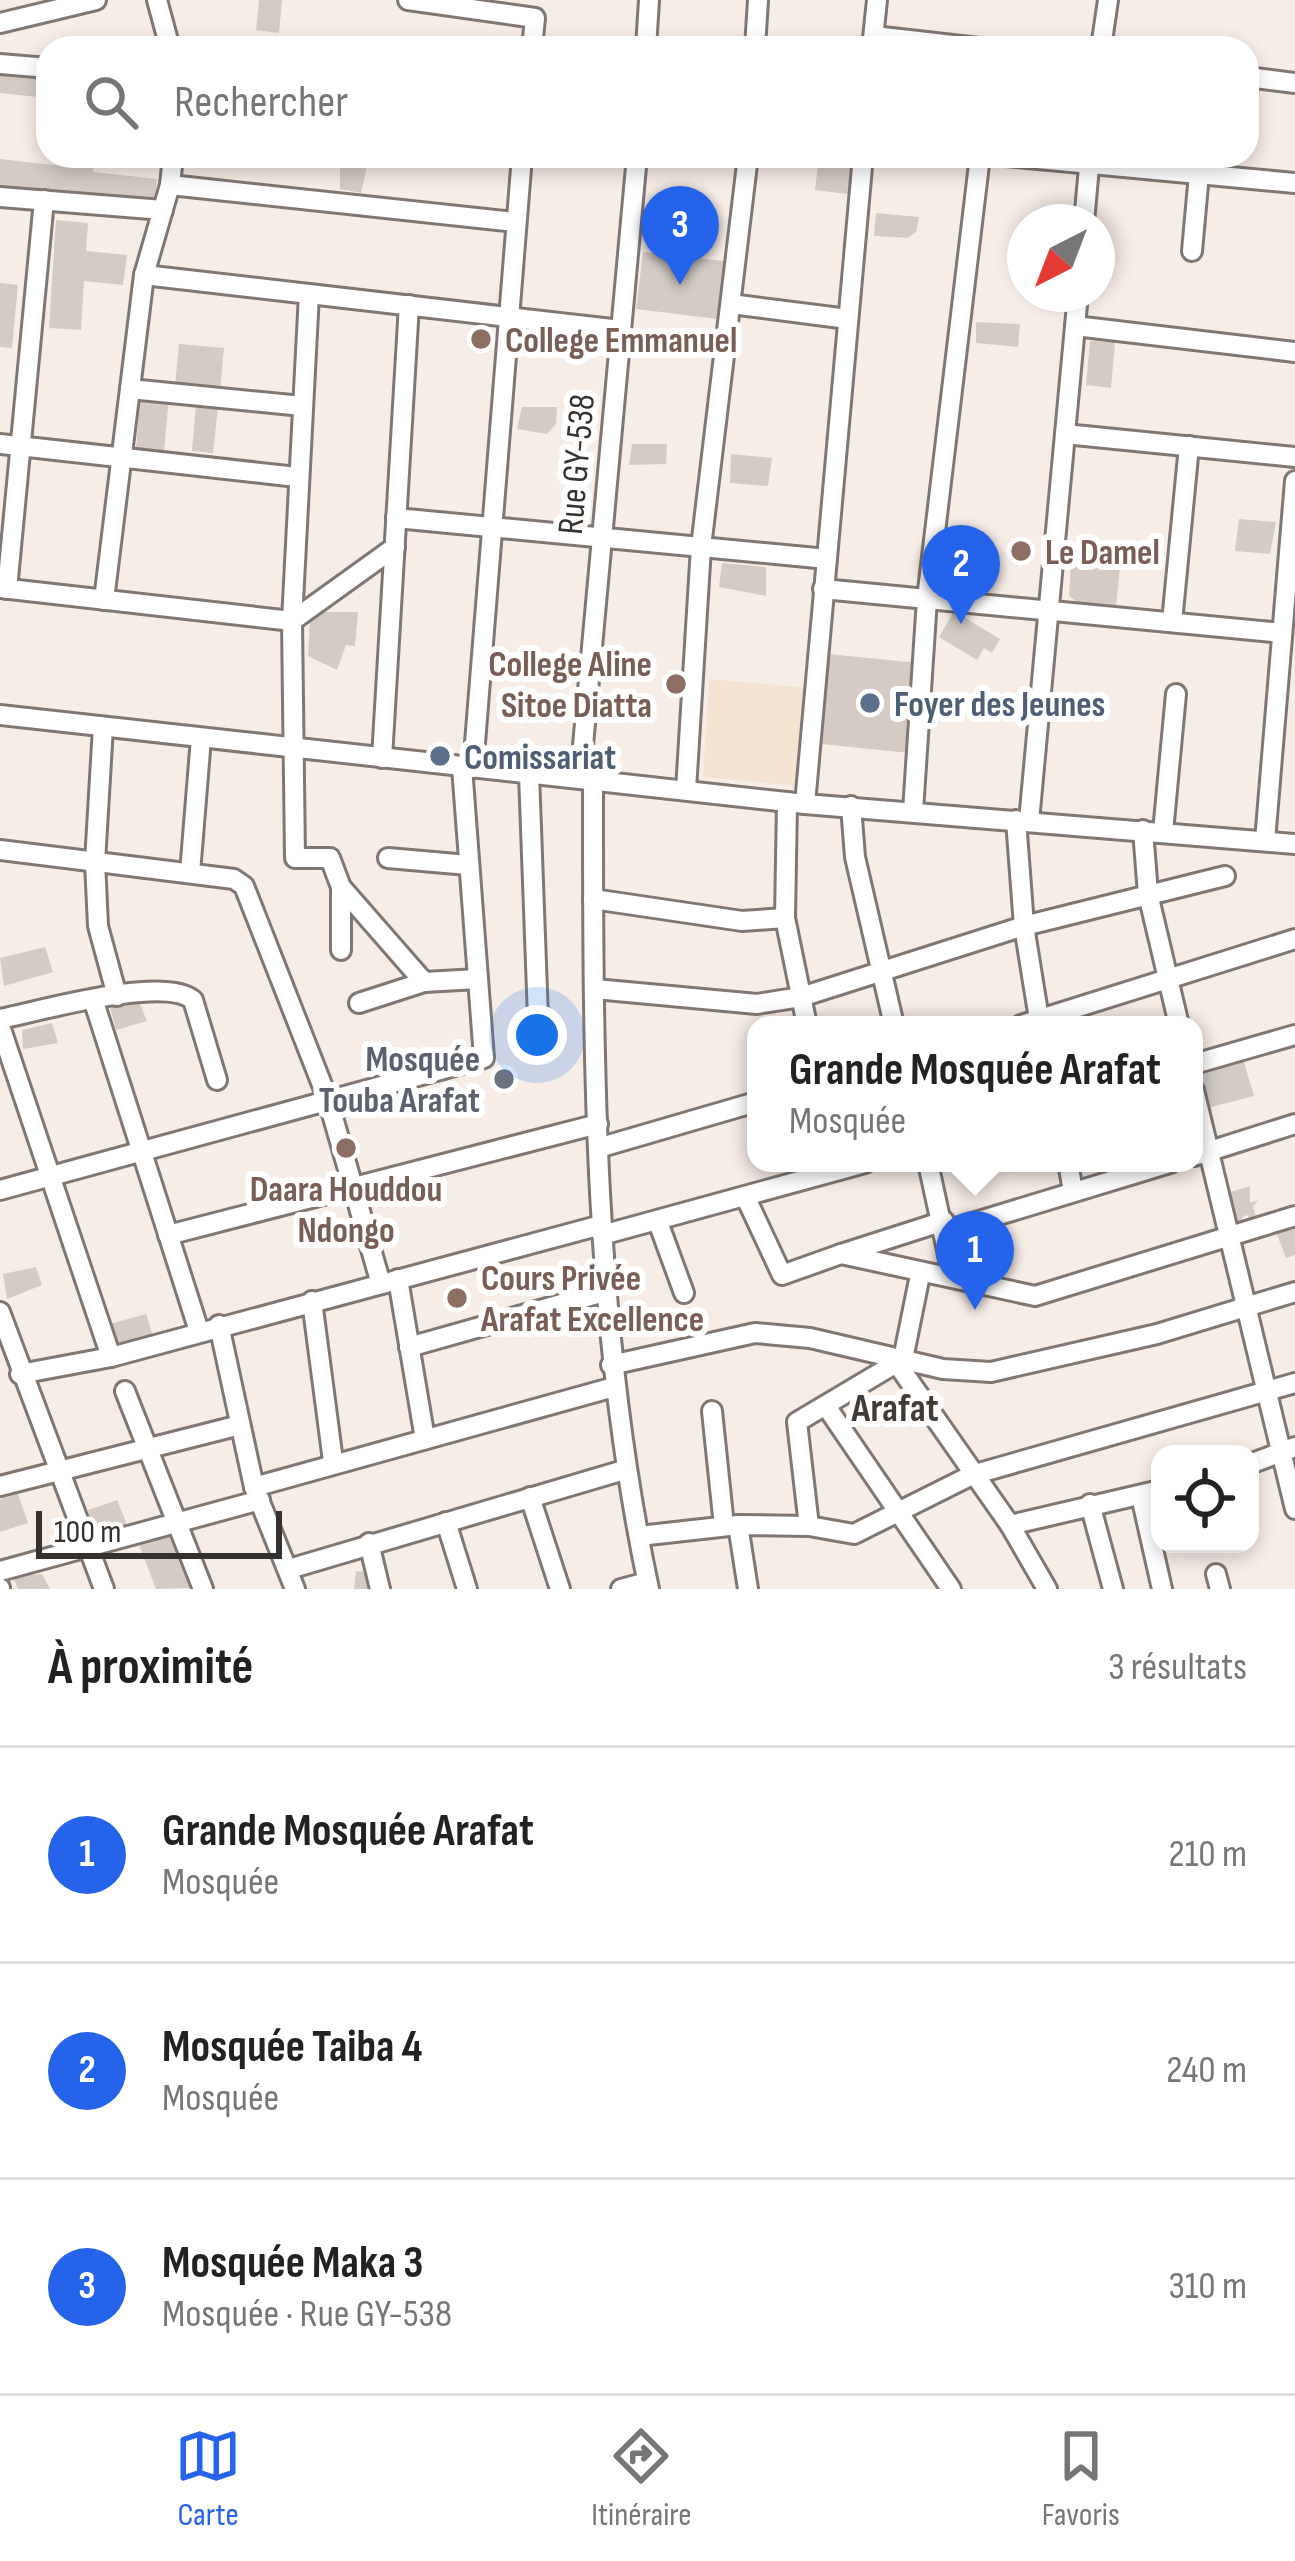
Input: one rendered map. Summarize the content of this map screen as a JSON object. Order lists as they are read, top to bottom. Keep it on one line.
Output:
{"streets":{"street":["Rue GY-538"]},"districts":["Arafat"],"places":["College Emmanuel","Le Damel","College Aline Sitoe Diatta","Foyer des Jeunes","Comissariat","Mosquée Touba Arafat","Daara Houddou Ndongo","Cours Privée Arafat Excellence"],"scale_bar":"100 m","north":"bottom left","page":{"search":"Rechercher","pins":["3","2","1"],"popup":["Grande Mosquée Arafat","Mosquée"],"scale":"100 m","heading":["À proximité","3 résultats"],"list":[{"mark":"1","name":"Grande Mosquée Arafat","note":"Mosquée","value":"210 m"},{"mark":"2","name":"Mosquée Taiba 4","note":"Mosquée","value":"240 m"},{"mark":"3","name":"Mosquée Maka 3","note":"Mosquée · Rue GY-538","value":"310 m"}],"nav":["Carte","Itinéraire","Favoris"]}}
